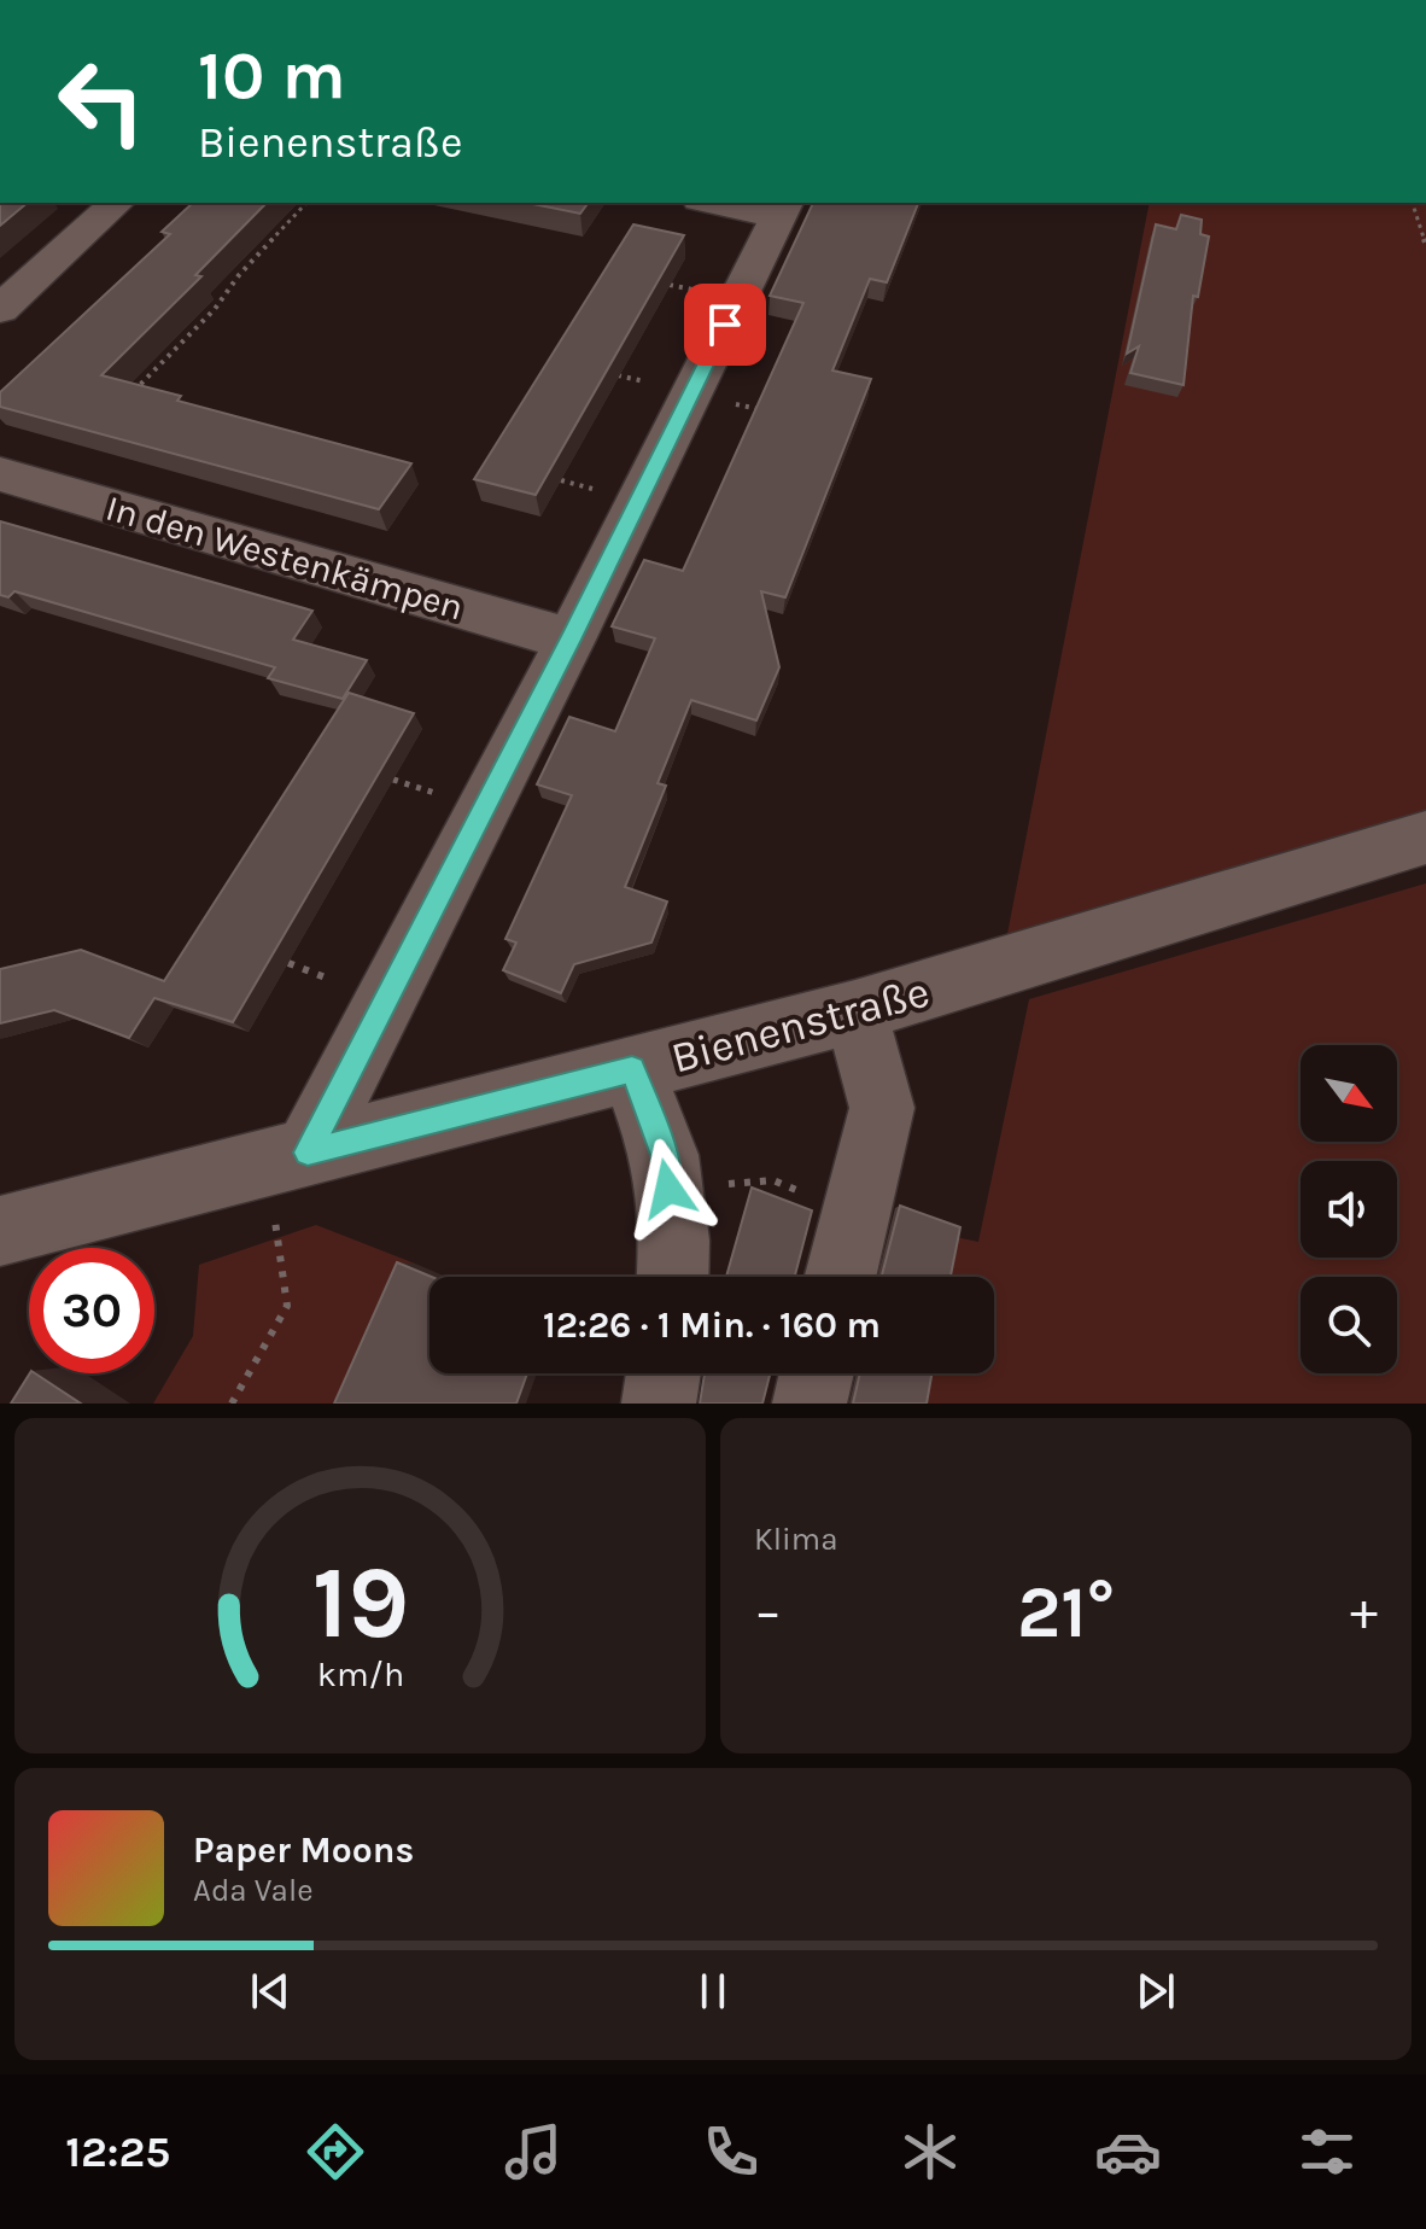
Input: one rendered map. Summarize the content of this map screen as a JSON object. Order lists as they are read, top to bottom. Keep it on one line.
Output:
{"streets":{"street":["In den Westenkämpen","Bienenstraße"]},"north":"bottom right","page":{"turn":["10 m","Bienenstraße"],"limit":"30","trip":"12:26 · 1 Min. · 160 m","tile":"Klima","heat":["−","21°","+"],"song":["Paper Moons","Ada Vale"],"tabs":"12:25","gauge":["19","km/h"]}}
